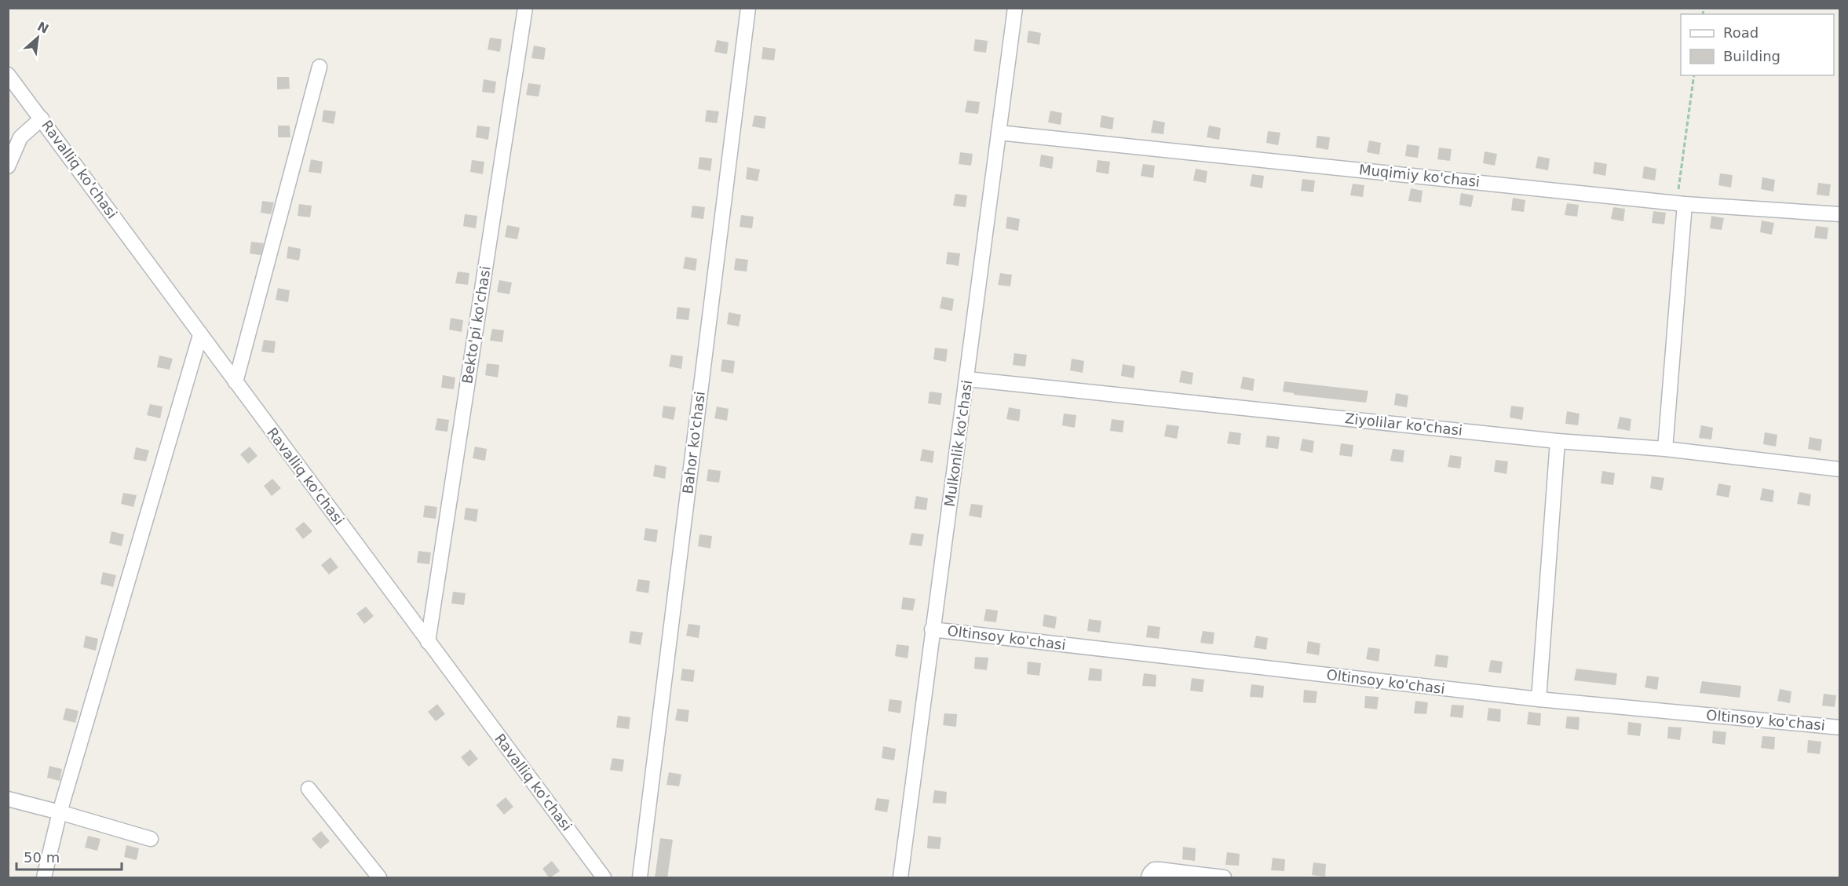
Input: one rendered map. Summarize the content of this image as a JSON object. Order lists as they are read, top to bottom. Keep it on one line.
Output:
{"streets":{"street":["Ravalliq ko'chasi","Muqimiy ko'chasi","Bekto'pi ko'chasi","Ziyolilar ko'chasi","Bahor ko'chasi","Mulkonlik ko'chasi","Oltinsoy ko'chasi"]},"crossings":[["Ravalliq ko'chasi","Bekto'pi ko'chasi"],["Muqimiy ko'chasi","Mulkonlik ko'chasi"],["Ziyolilar ko'chasi","Mulkonlik ko'chasi"],["Mulkonlik ko'chasi","Oltinsoy ko'chasi"]],"legend":["Road","Building"],"scale_bar":"50 m","north":"top right"}
